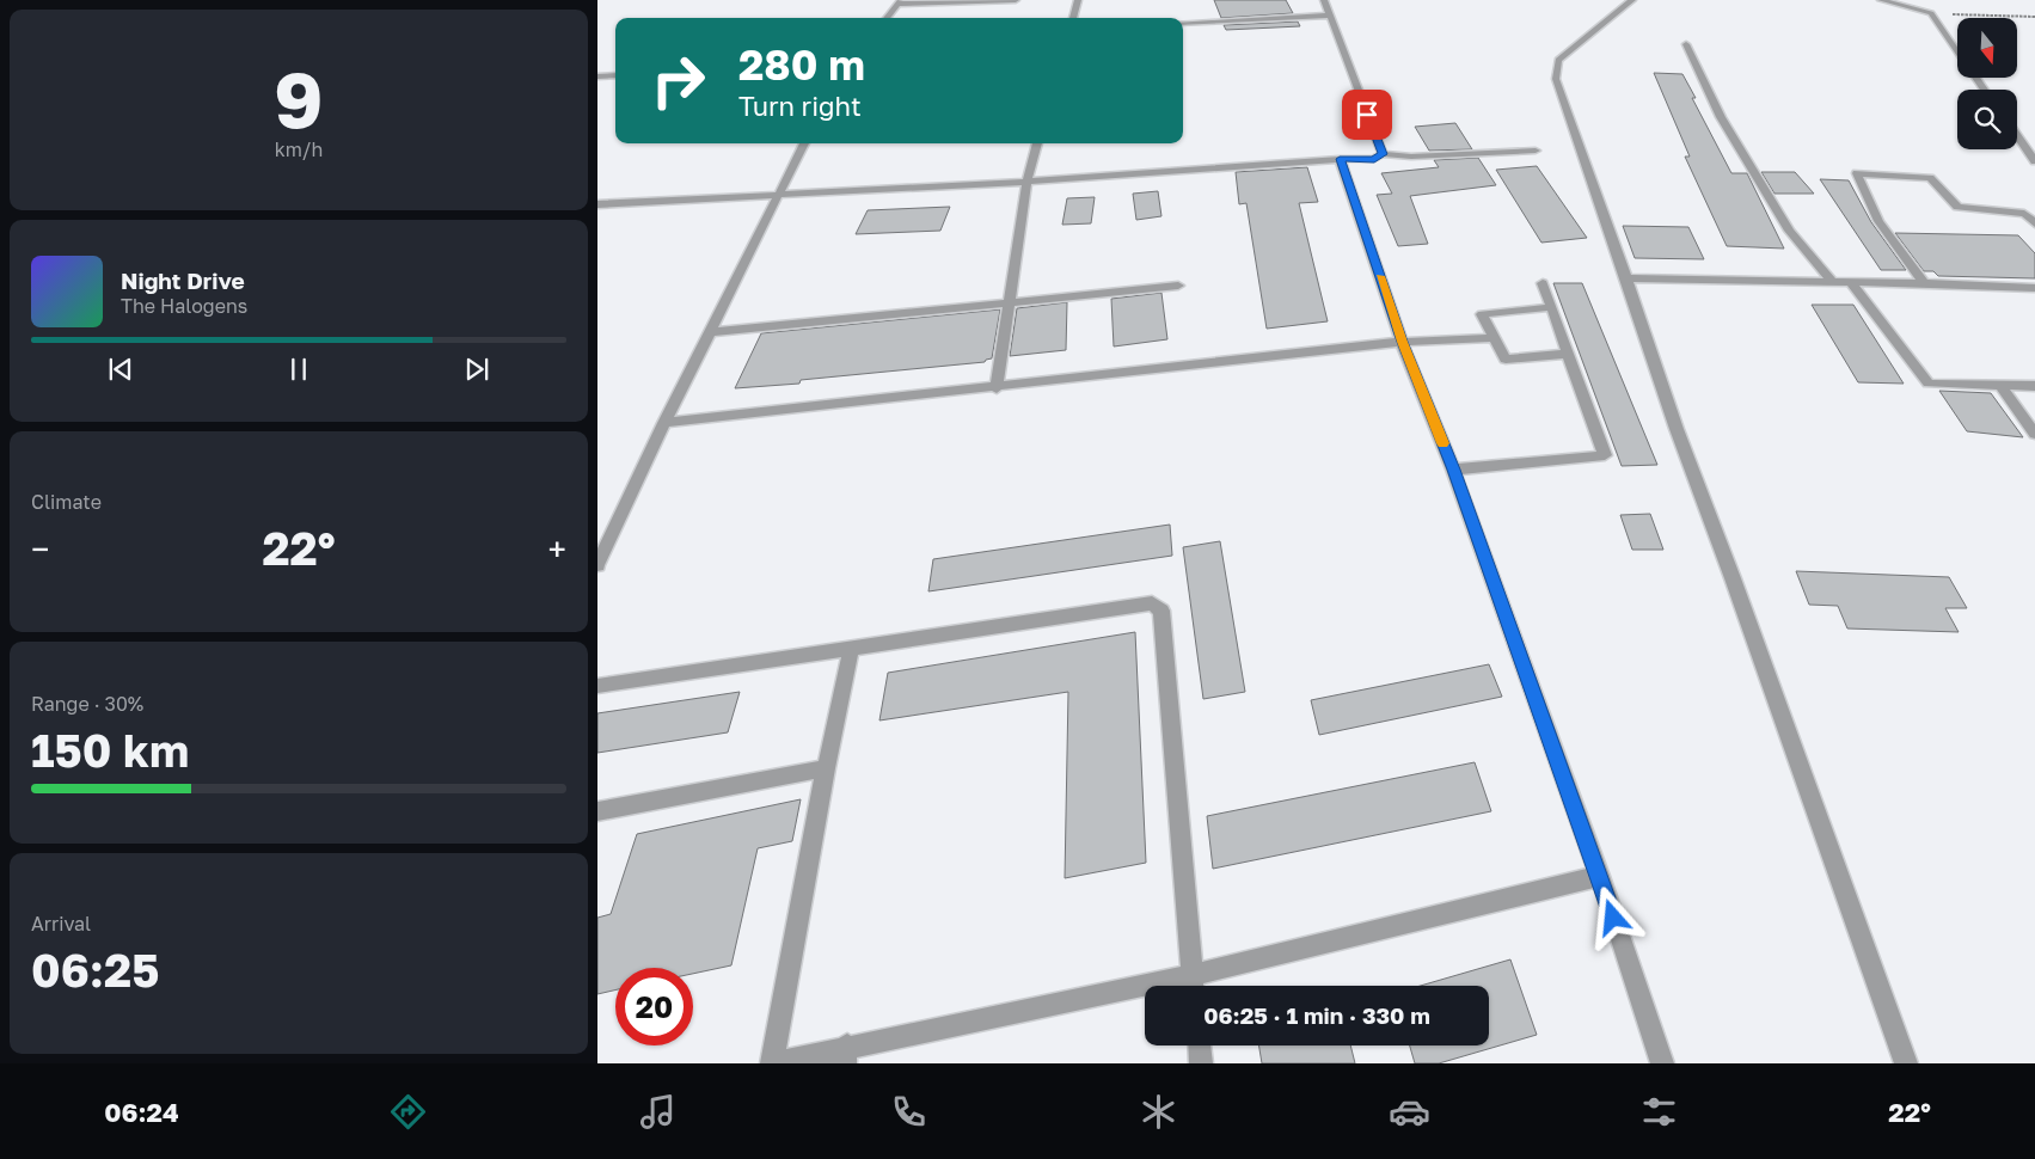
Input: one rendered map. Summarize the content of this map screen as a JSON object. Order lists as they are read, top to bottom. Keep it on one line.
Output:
{"north":"bottom","page":{"tile":[["9","km/h"],"Climate",["Range · 30%","150 km"],["Arrival","06:25"]],"turn":["280 m","Turn right"],"song":["Night Drive","The Halogens"],"heat":["−","22°","+"],"limit":"20","trip":"06:25 · 1 min · 330 m","tabs":["06:24","22°"]}}
